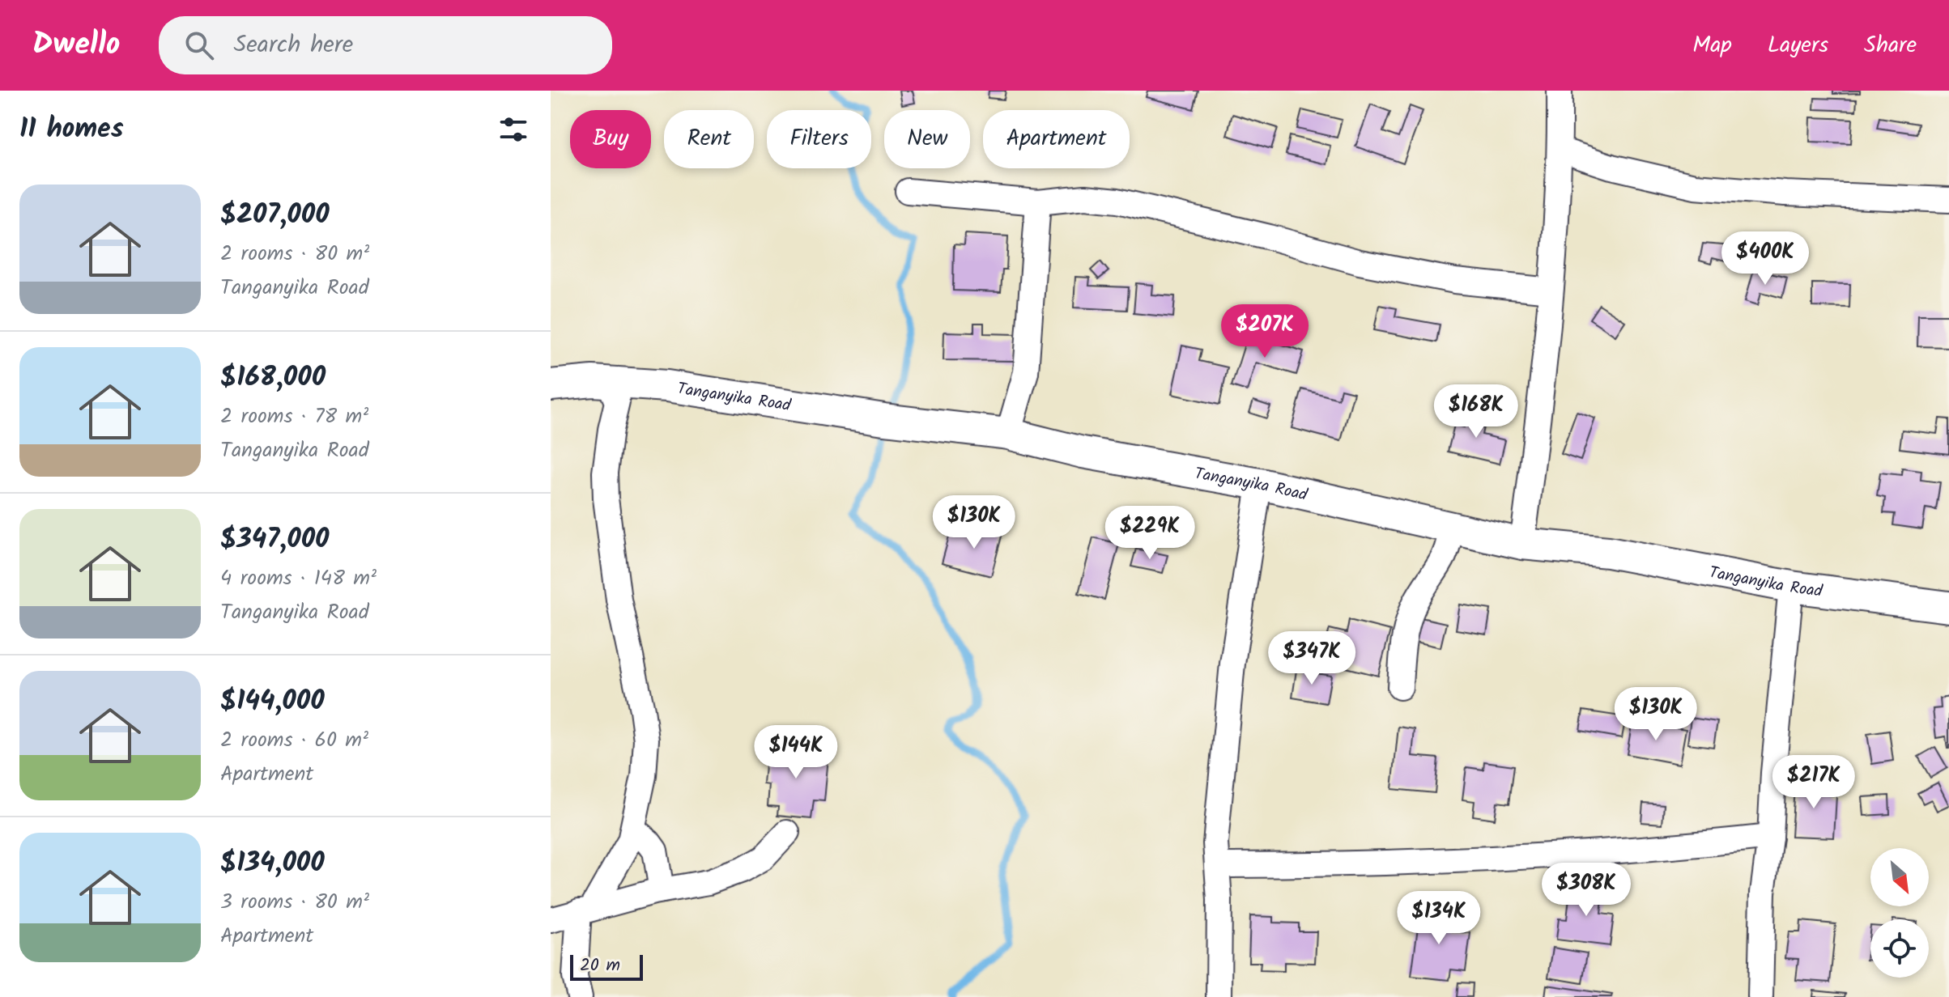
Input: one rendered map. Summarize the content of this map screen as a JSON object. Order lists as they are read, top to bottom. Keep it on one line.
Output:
{"streets":{"street":["Tanganyika Road"]},"scale_bar":"20 m","north":"bottom right","page":{"header":"Dwello","search":"Search here","nav":["Map","Layers","Share"],"heading":"11 homes","chip":["Buy","Rent","Filters","New","Apartment"],"list":[{"name":"$207,000","note":"2 rooms · 80 m² · Tanganyika Road"},{"name":"$168,000","note":"2 rooms · 78 m² · Tanganyika Road"},{"name":"$347,000","note":"4 rooms · 148 m² · Tanganyika Road"},{"name":"$144,000","note":"2 rooms · 60 m² · Apartment"},{"name":"$134,000","note":"3 rooms · 80 m² · Apartment"}],"price":["$400K","$207K","$168K","$130K","$229K","$347K","$130K","$144K","$217K","$308K","$134K"],"scale":"20 m"}}
